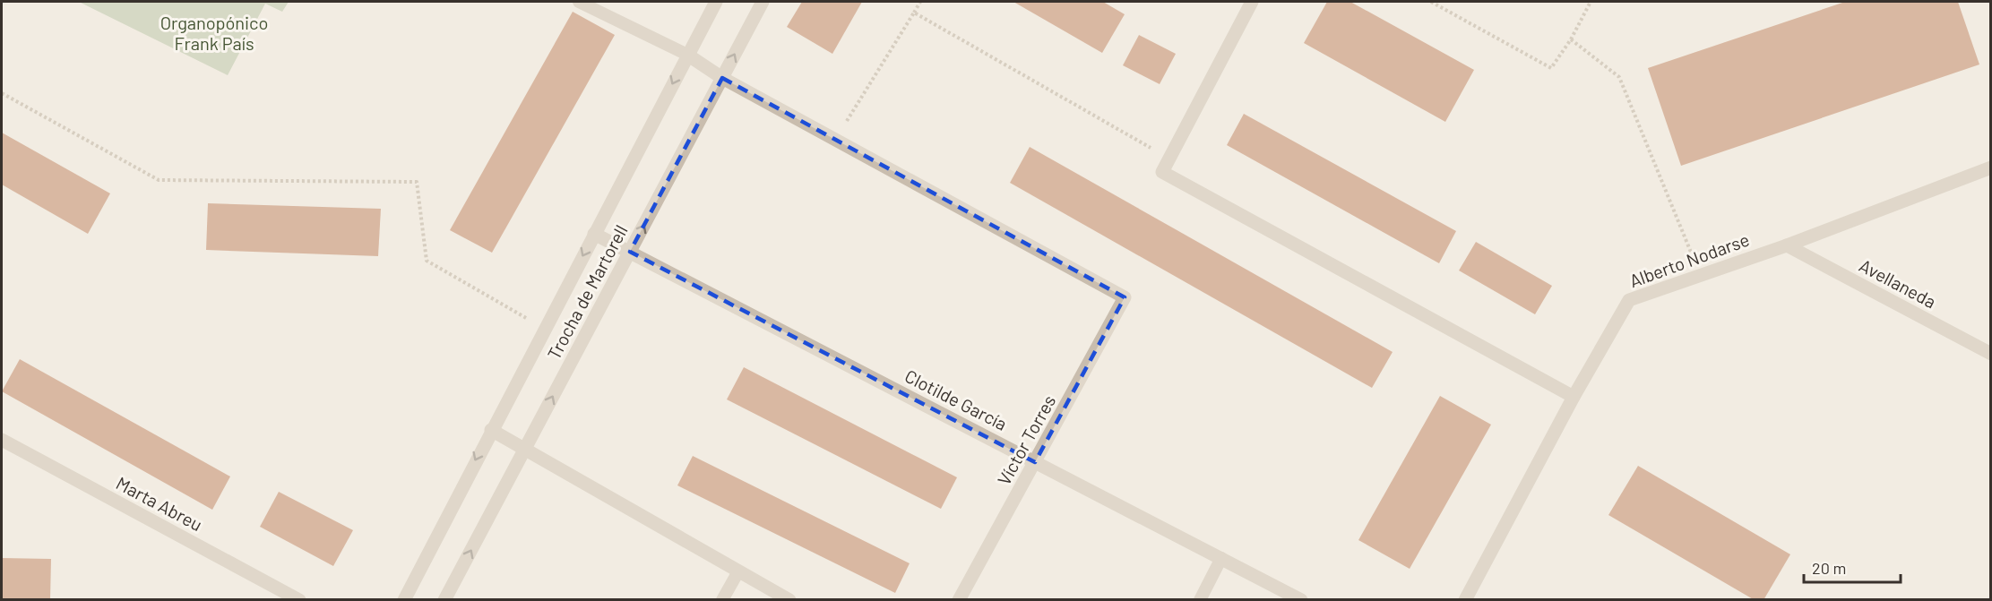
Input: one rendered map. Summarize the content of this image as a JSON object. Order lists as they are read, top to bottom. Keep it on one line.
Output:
{"streets":{"street":["Alberto Nodarse","Avellaneda","Trocha de Martorell","Clotilde García","Víctor Torres","Marta Abreu"]},"crossings":[["Alberto Nodarse","Avellaneda"],["Trocha de Martorell","Clotilde García"],["Clotilde García","Víctor Torres"]],"parks":["Organopónico Frank País"],"scale_bar":"20 m"}
